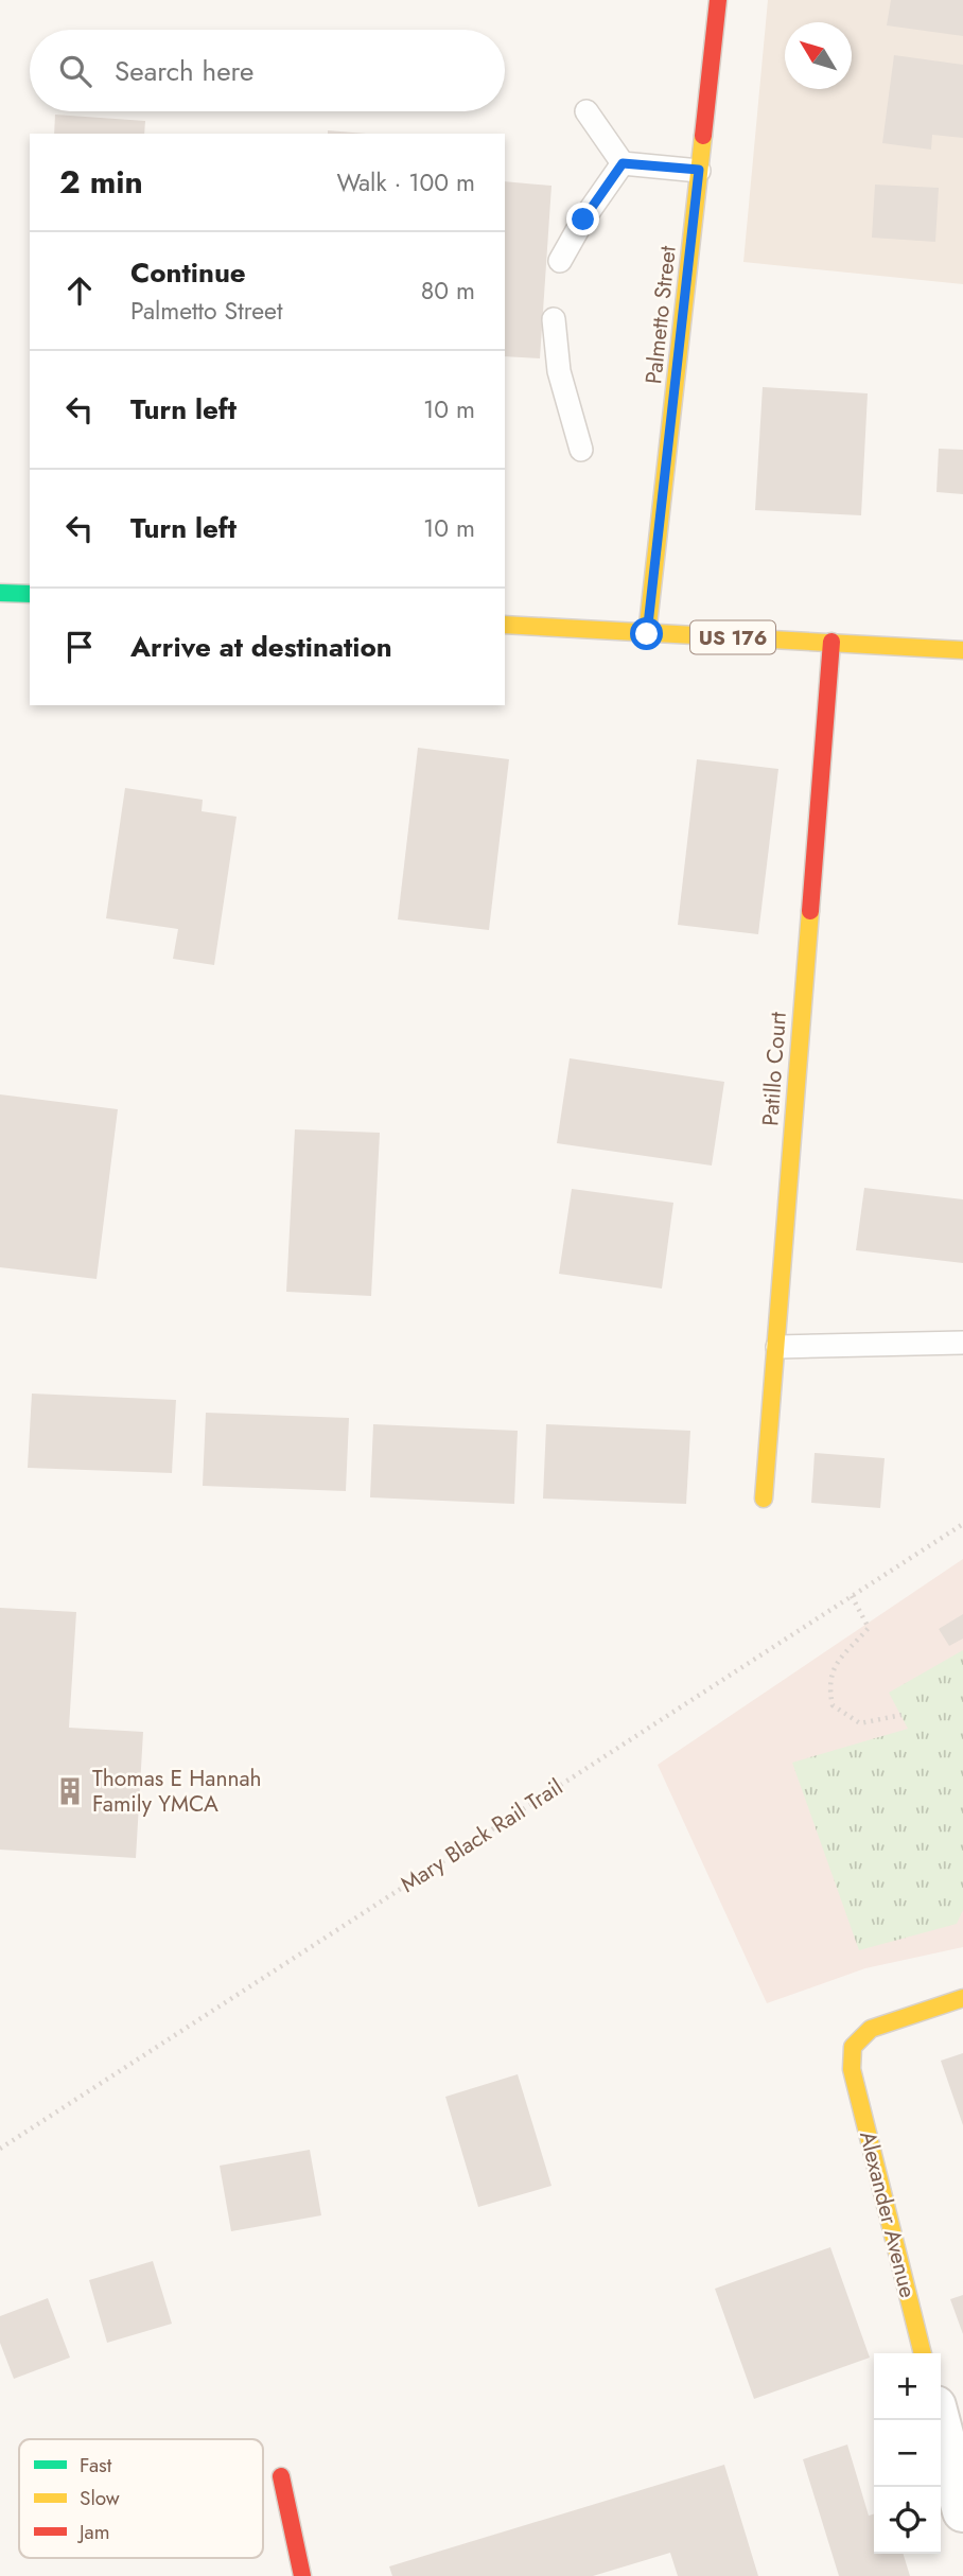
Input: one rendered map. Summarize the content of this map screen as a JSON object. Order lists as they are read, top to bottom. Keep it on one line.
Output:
{"streets":{"main road":["Palmetto Street","US 176","Patillo Court","Alexander Avenue"],"path":["Mary Black Rail Trail"]},"crossings":[["Palmetto Street","US 176"],["US 176","Patillo Court"]],"places":{"building":["Thomas E Hannah Family YMCA"]},"legend":["Fast","Slow","Jam"],"north":"top left","page":{"search":"Search here","heading":["2 min","Walk · 100 m"],"list":[["Continue","Palmetto Street","80 m"],["Turn left","10 m"],["Turn left","10 m"],"Arrive at destination"],"map_buttons":["+","−"]}}
